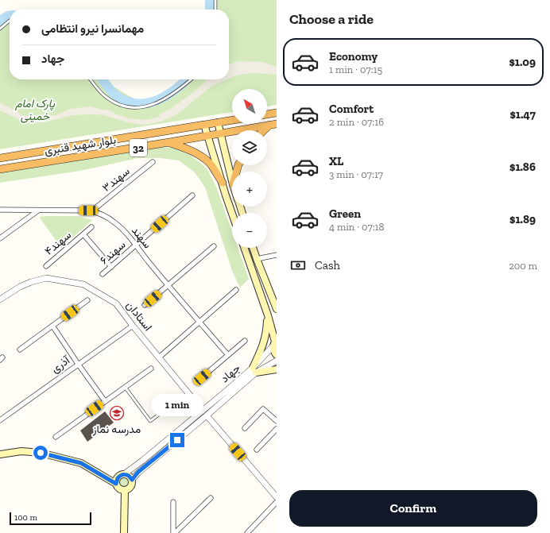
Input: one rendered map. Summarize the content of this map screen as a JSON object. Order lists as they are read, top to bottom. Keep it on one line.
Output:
{"streets":{"highway":["بلوار شهید قنبری","32"],"street":["سهند۳","سهند","سهند۴","سهند۶","استادان","آذری","جهاد"]},"crossings":[["سهند۳","سهند"],["سهند","سهند۶"],["استادان","آذری"],["استادان","جهاد"]],"parks":["پارک امام خمینی"],"places":{"school or university":["مدرسه نماز"]},"scale_bar":"100 m","north":"top left","page":{"heading":"Choose a ride","banner":["مهمانسرا نیرو انتظامی","جهاد"],"list":[{"name":"Economy","note":"1 min · 07:15","value":"$1.09"},{"name":"Comfort","note":"2 min · 07:16","value":"$1.47"},{"name":"XL","note":"3 min · 07:17","value":"$1.86"},{"name":"Green","note":"4 min · 07:18","value":"$1.89"}],"map_buttons":["+","−"],"pay":["Cash","200 m"],"bubble":"1 min","buttons":"Confirm","scale":"100 m"}}
